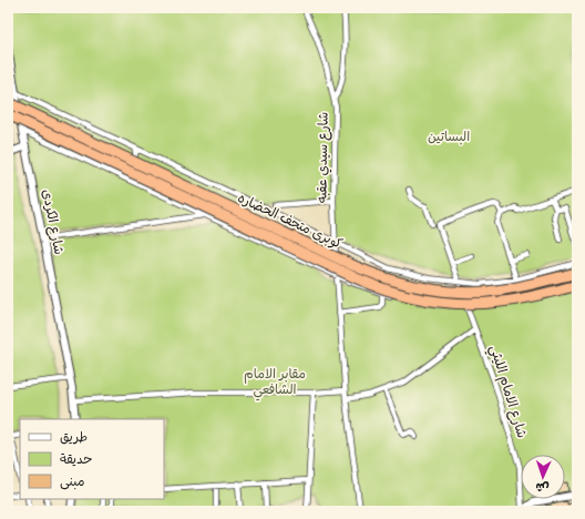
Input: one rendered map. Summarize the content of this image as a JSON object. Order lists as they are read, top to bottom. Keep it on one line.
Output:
{"streets":{"highway":["كوبرى متحف الحضاره"],"street":["شارع سيدي عقبه","شارع الكردى","شارع الامام الليثي"]},"parks":["البساتين","مقابر الامام الشافعي"],"legend":["طريق","حديقة","مبنى"],"north":"bottom"}
